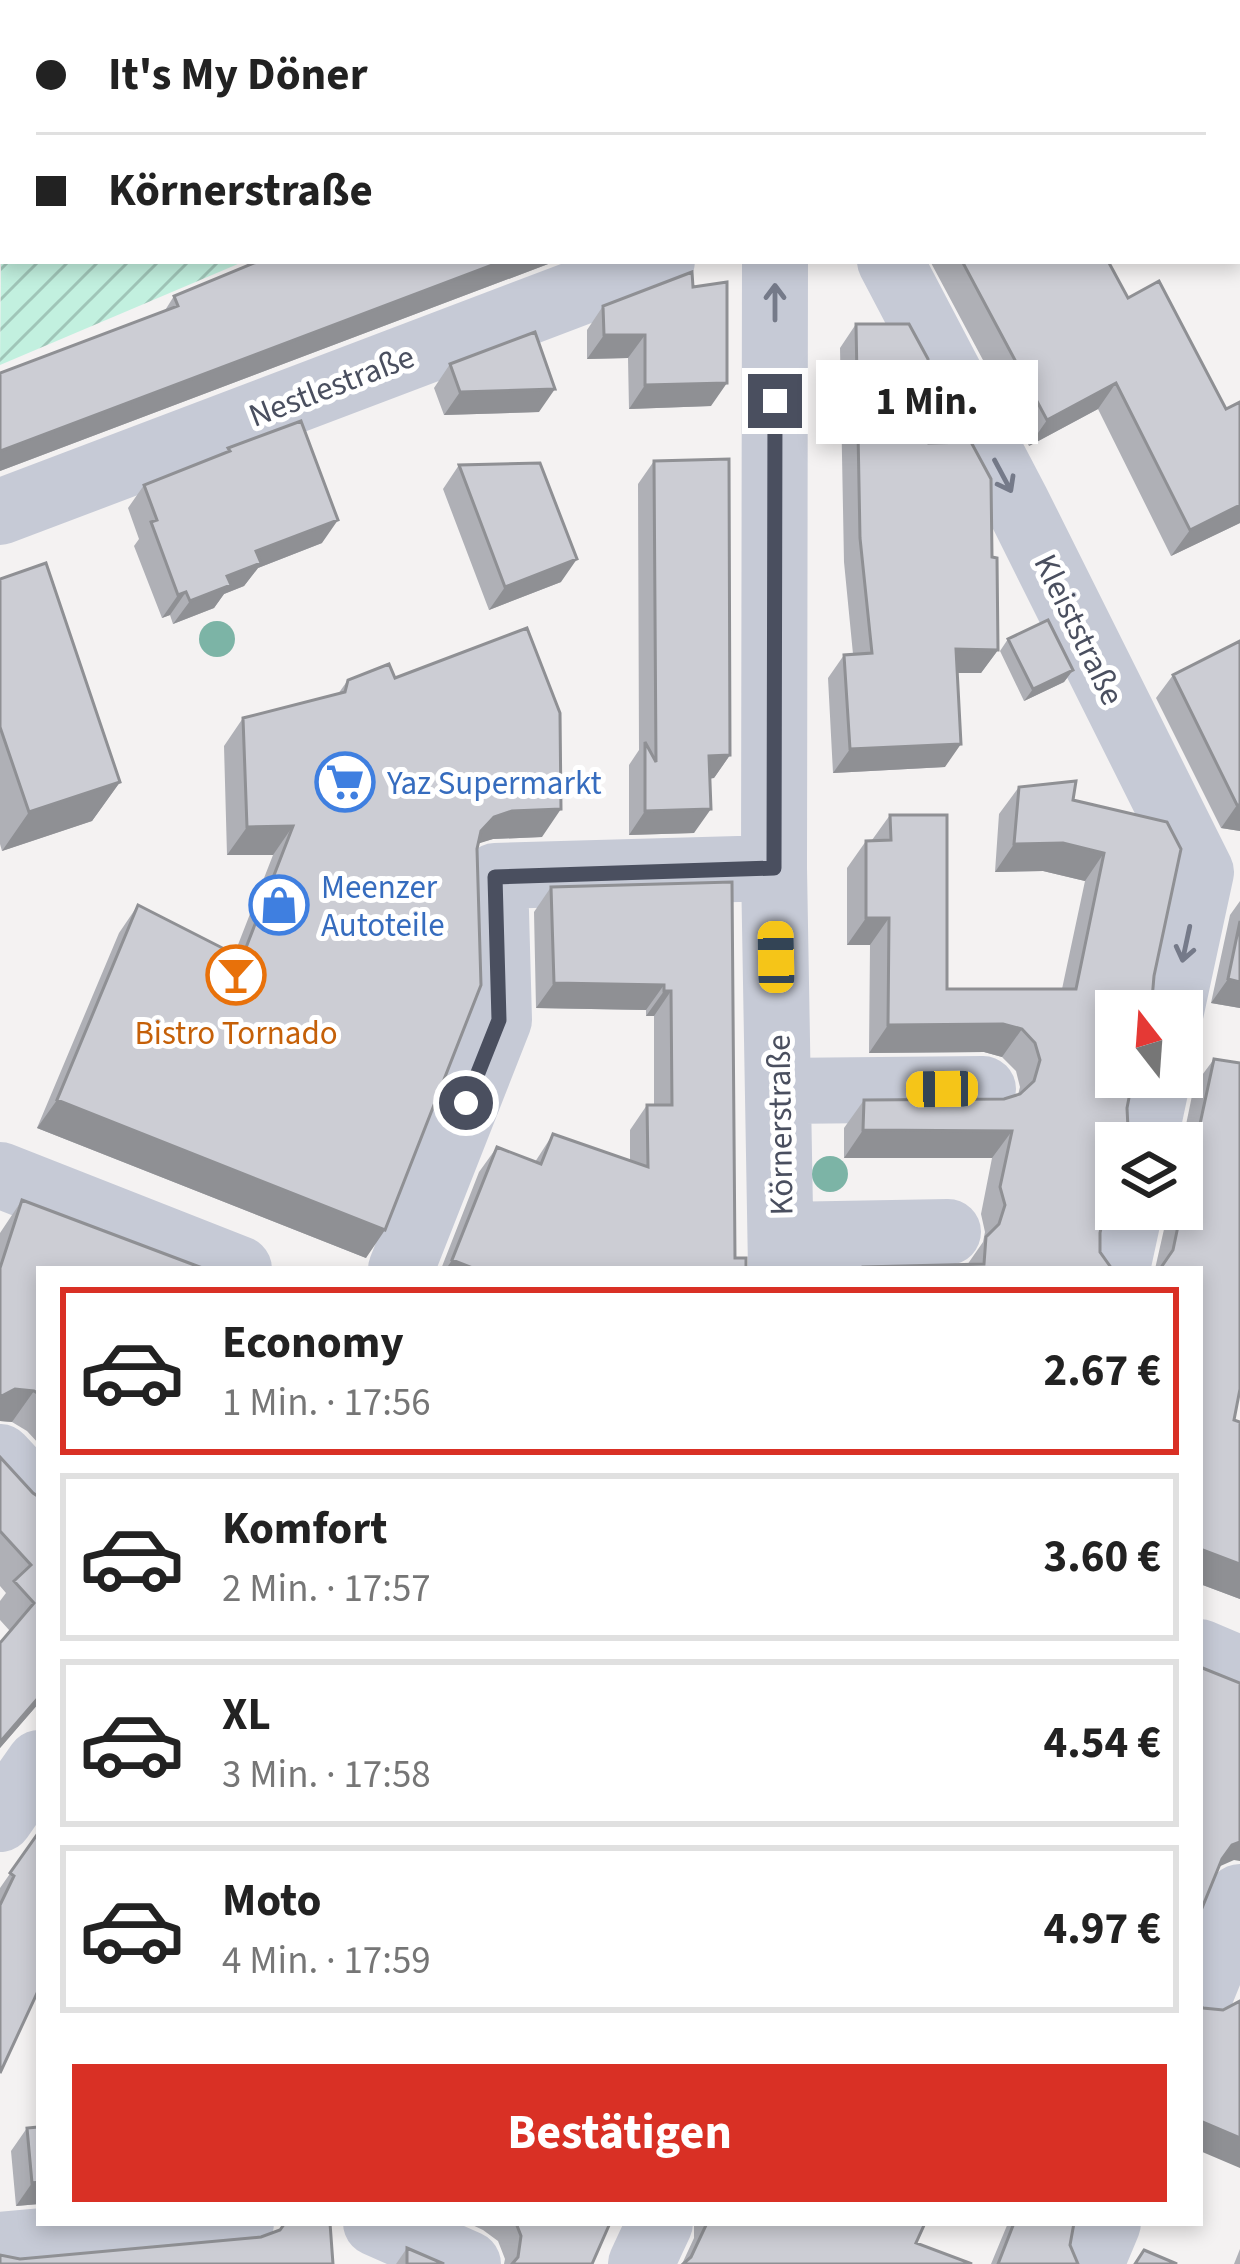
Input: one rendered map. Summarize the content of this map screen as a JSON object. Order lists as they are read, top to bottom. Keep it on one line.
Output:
{"streets":{"street":["Nestlestraße","Kleiststraße","Körnerstraße"]},"one_way":["Kleiststraße","Körnerstraße"],"places":{"supermarket":["Yaz Supermarkt"],"shop":["Meenzer Autoteile"],"bar":["Bistro Tornado"]},"north":"top","page":{"banner":["It's My Döner","Körnerstraße"],"bubble":"1 Min.","list":[{"name":"Economy","note":"1 Min. · 17:56","value":"2.67 €"},{"name":"Komfort","note":"2 Min. · 17:57","value":"3.60 €"},{"name":"XL","note":"3 Min. · 17:58","value":"4.54 €"},{"name":"Moto","note":"4 Min. · 17:59","value":"4.97 €"}],"buttons":"Bestätigen"}}
